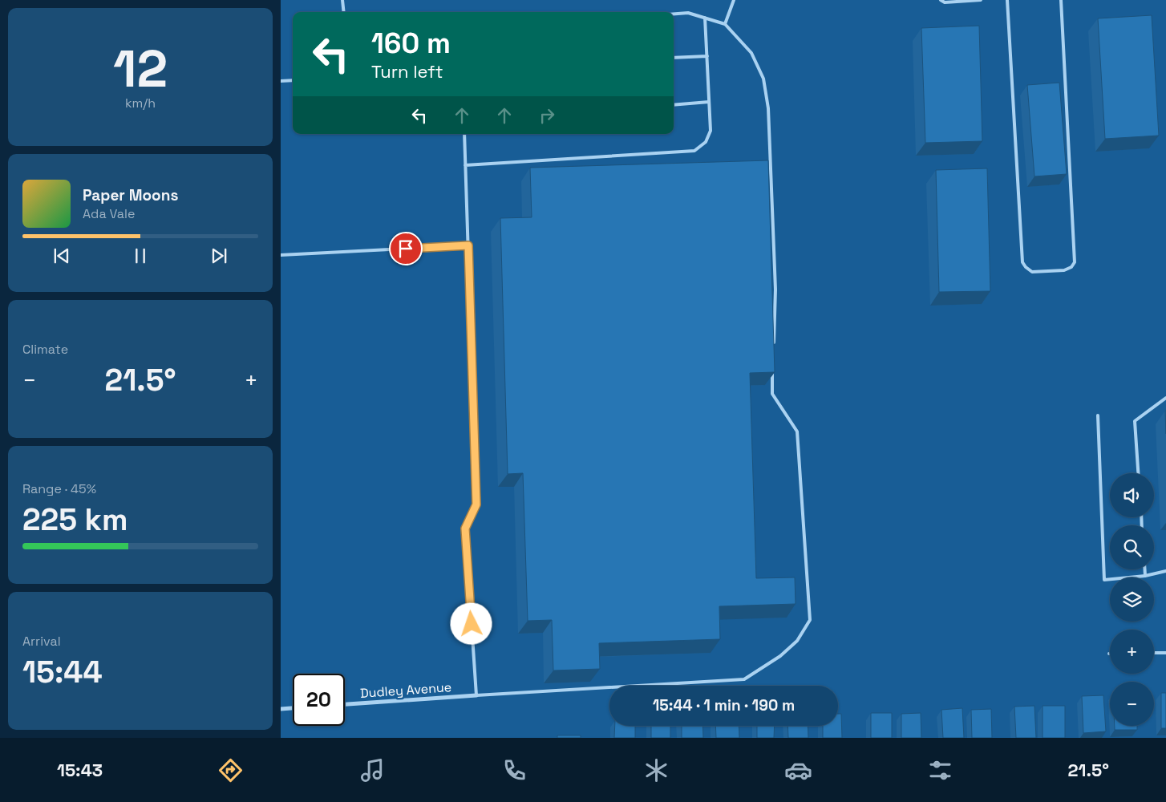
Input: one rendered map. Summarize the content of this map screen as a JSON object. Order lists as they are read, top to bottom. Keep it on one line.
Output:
{"streets":{"street":["Dudley Avenue"]},"page":{"tile":[["12","km/h"],"Climate",["Range · 45%","225 km"],["Arrival","15:44"]],"turn":["160 m","Turn left"],"song":["Paper Moons","Ada Vale"],"heat":["−","21.5°","+"],"map_buttons":["+","−"],"limit":"20","trip":"15:44 · 1 min · 190 m","tabs":["15:43","21.5°"]}}
